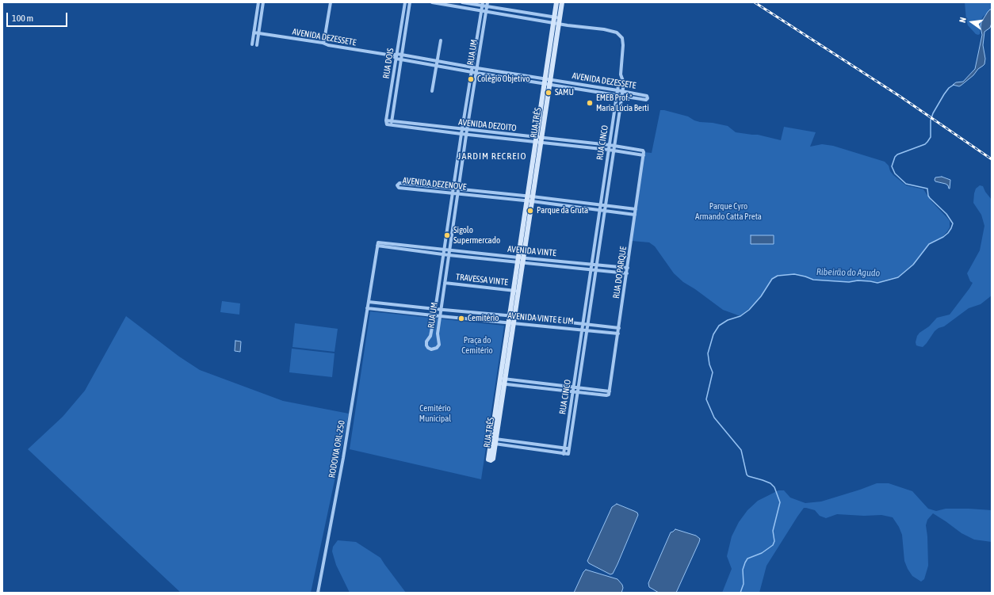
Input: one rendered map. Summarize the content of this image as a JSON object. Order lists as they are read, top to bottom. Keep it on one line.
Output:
{"streets":{"street":["AVENIDA DEZESSETE","RUA UM","RUA DOIS","RUA TRÊS","AVENIDA DEZOITO","RUA CINCO","AVENIDA DEZENOVE","AVENIDA VINTE","RUA DO PARQUE","TRAVESSA VINTE","AVENIDA VINTE E UM","RODOVIA ORL-250"]},"crossings":[["AVENIDA DEZESSETE","RUA UM"],["AVENIDA DEZESSETE","RUA DOIS"],["AVENIDA DEZESSETE","RUA TRÊS"],["AVENIDA DEZESSETE","RUA CINCO"],["RUA UM","AVENIDA DEZOITO"],["RUA UM","AVENIDA DEZENOVE"],["RUA UM","AVENIDA VINTE"],["RUA UM","TRAVESSA VINTE"],["RUA UM","AVENIDA VINTE E UM"],["RUA DOIS","AVENIDA DEZOITO"],["RUA TRÊS","AVENIDA DEZOITO"],["RUA TRÊS","AVENIDA DEZENOVE"],["RUA TRÊS","AVENIDA VINTE"],["RUA TRÊS","TRAVESSA VINTE"],["RUA TRÊS","AVENIDA VINTE E UM"],["AVENIDA DEZOITO","RUA CINCO"],["AVENIDA DEZOITO","RUA DO PARQUE"],["RUA CINCO","AVENIDA DEZENOVE"],["RUA CINCO","AVENIDA VINTE"],["RUA CINCO","AVENIDA VINTE E UM"],["AVENIDA DEZENOVE","RUA DO PARQUE"],["AVENIDA VINTE","RUA DO PARQUE"],["RUA DO PARQUE","AVENIDA VINTE E UM"],["AVENIDA VINTE E UM","RODOVIA ORL-250"]],"districts":["JARDIM RECREIO"],"water":["Ribeirão do Agudo"],"parks":["Parque Cyro Armando Catta Preta","Praça do Cemitério","Cemitério Municipal"],"places":["Colégio Objetivo","SAMU","EMEB Prof.ª Maria Lúcia Berti","Parque da Gruta","Sigolo Supermercado","Cemitério"],"scale_bar":"100 m","north":"left"}
